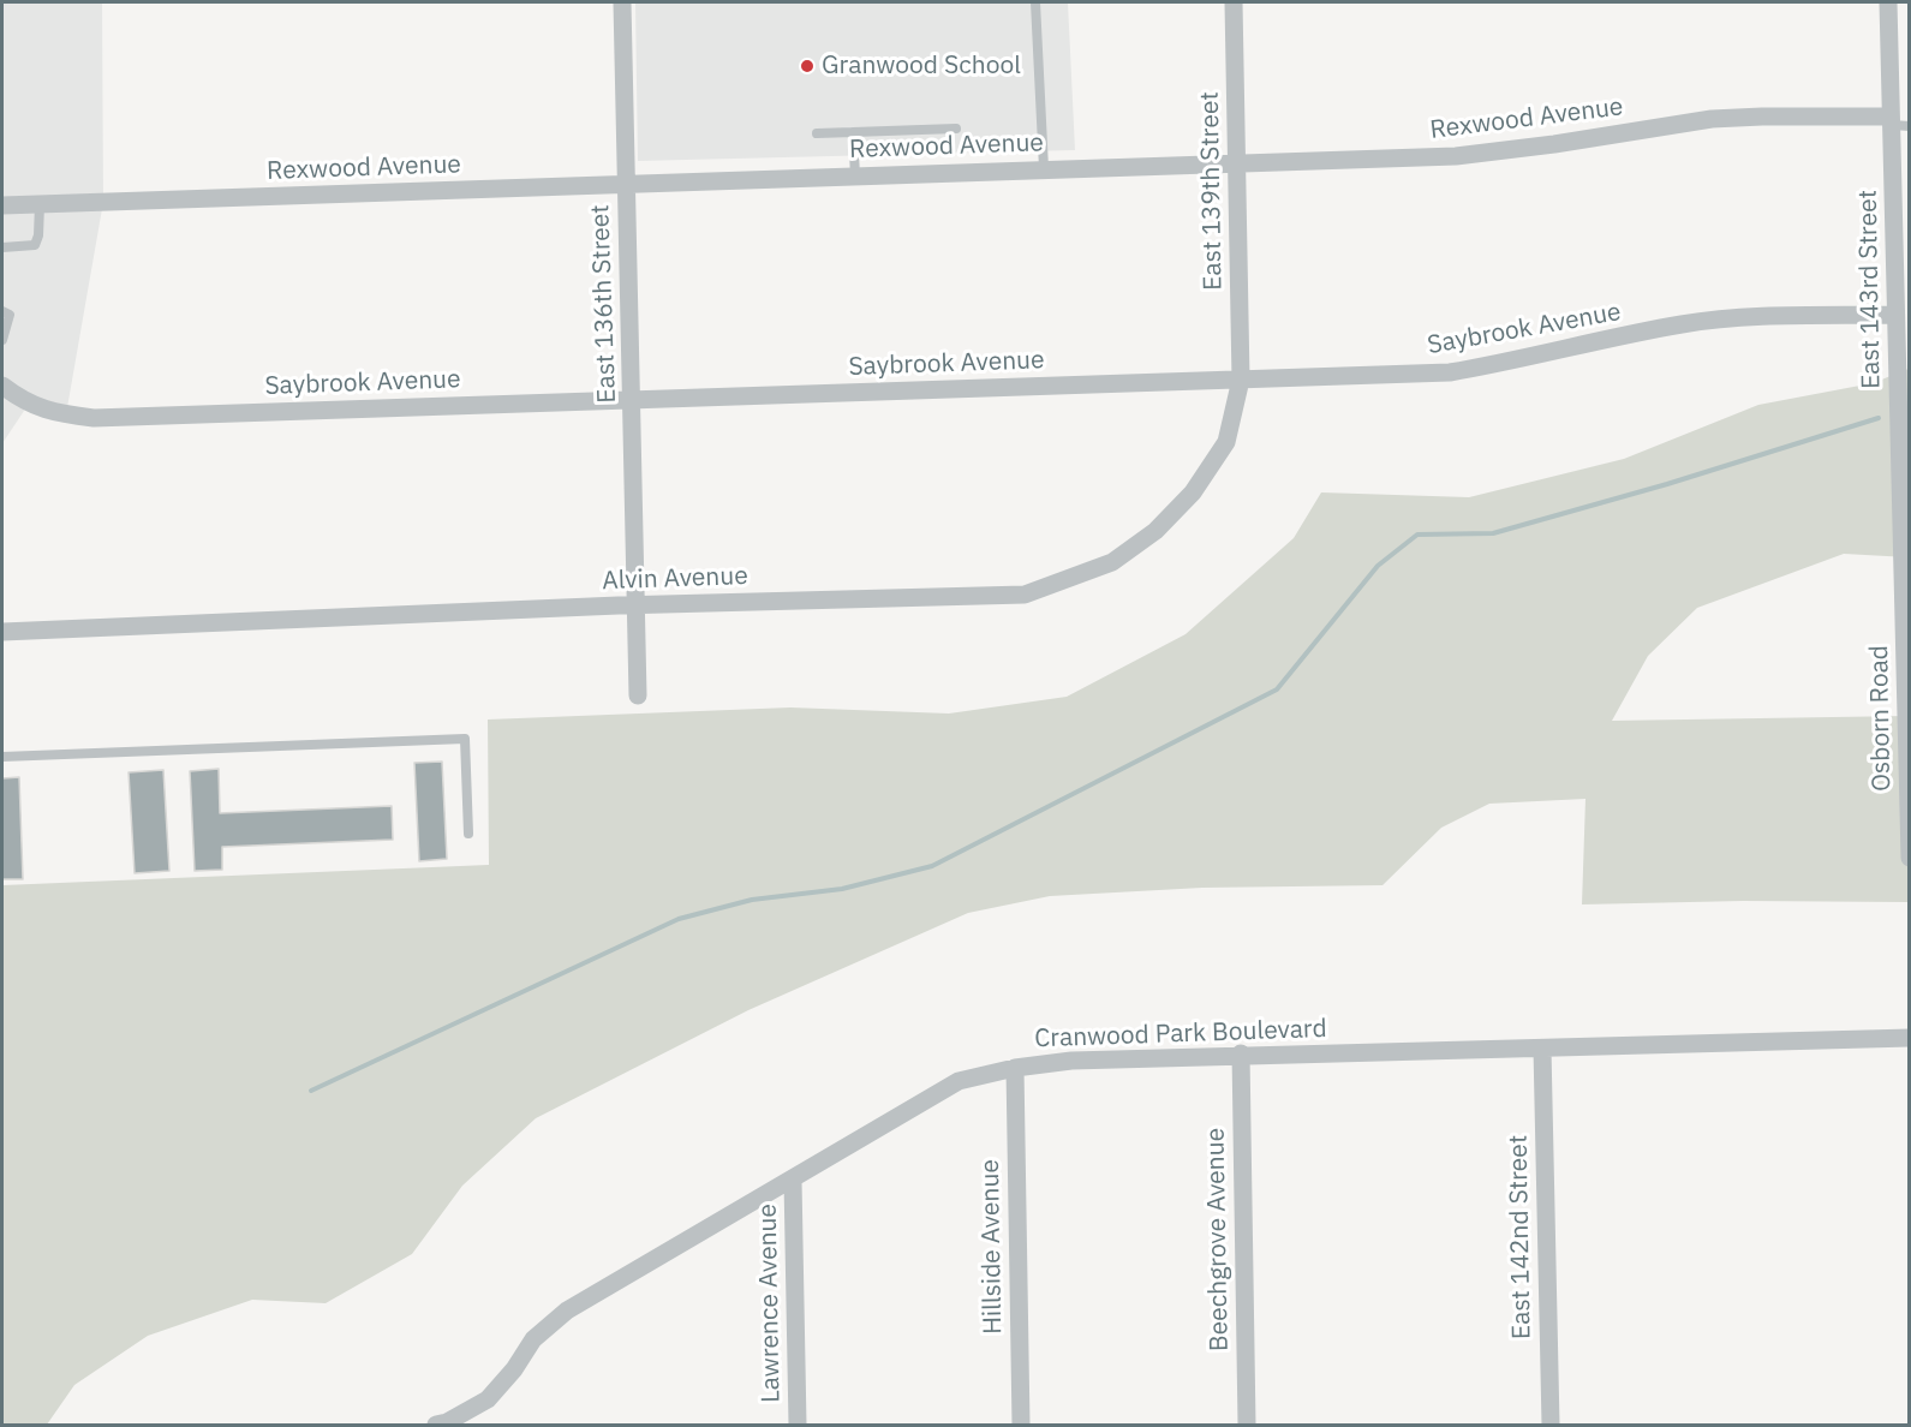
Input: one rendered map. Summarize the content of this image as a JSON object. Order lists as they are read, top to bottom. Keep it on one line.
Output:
{"streets":{"street":["Rexwood Avenue","East 139th Street","East 143rd Street","East 136th Street","Saybrook Avenue","Alvin Avenue","Osborn Road","Cranwood Park Boulevard","East 142nd Street","Beechgrove Avenue","Hillside Avenue","Lawrence Avenue"]},"crossings":[["Rexwood Avenue","East 139th Street"],["Rexwood Avenue","East 143rd Street"],["Rexwood Avenue","East 136th Street"],["East 139th Street","Saybrook Avenue"],["East 139th Street","Alvin Avenue"],["East 143rd Street","Saybrook Avenue"],["East 143rd Street","Osborn Road"],["East 136th Street","Saybrook Avenue"],["East 136th Street","Alvin Avenue"],["Saybrook Avenue","Alvin Avenue"],["Cranwood Park Boulevard","East 142nd Street"],["Cranwood Park Boulevard","Beechgrove Avenue"],["Cranwood Park Boulevard","Hillside Avenue"],["Cranwood Park Boulevard","Lawrence Avenue"]],"places":["Granwood School"]}
